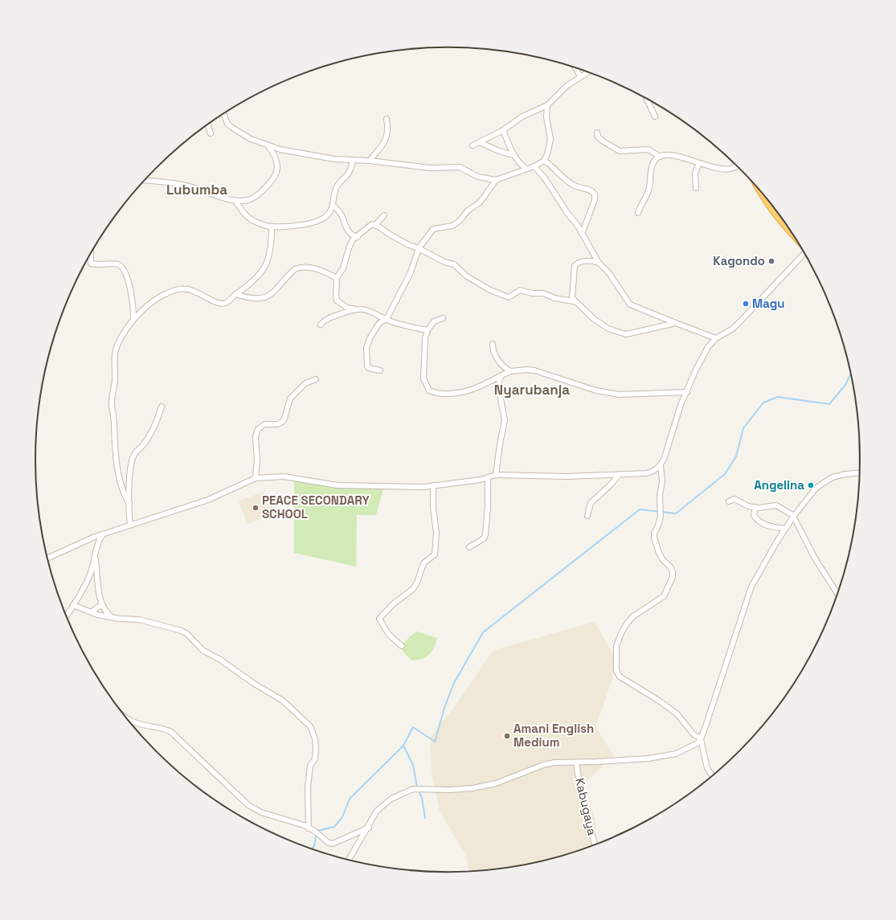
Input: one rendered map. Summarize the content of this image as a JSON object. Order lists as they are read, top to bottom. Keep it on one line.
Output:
{"streets":{"street":["Kabugaya"]},"districts":["Lubumba","Nyarubanja"],"places":["Kagondo","Magu","Angelina","PEACE SECONDARY SCHOOL","Amani English Medium"]}
